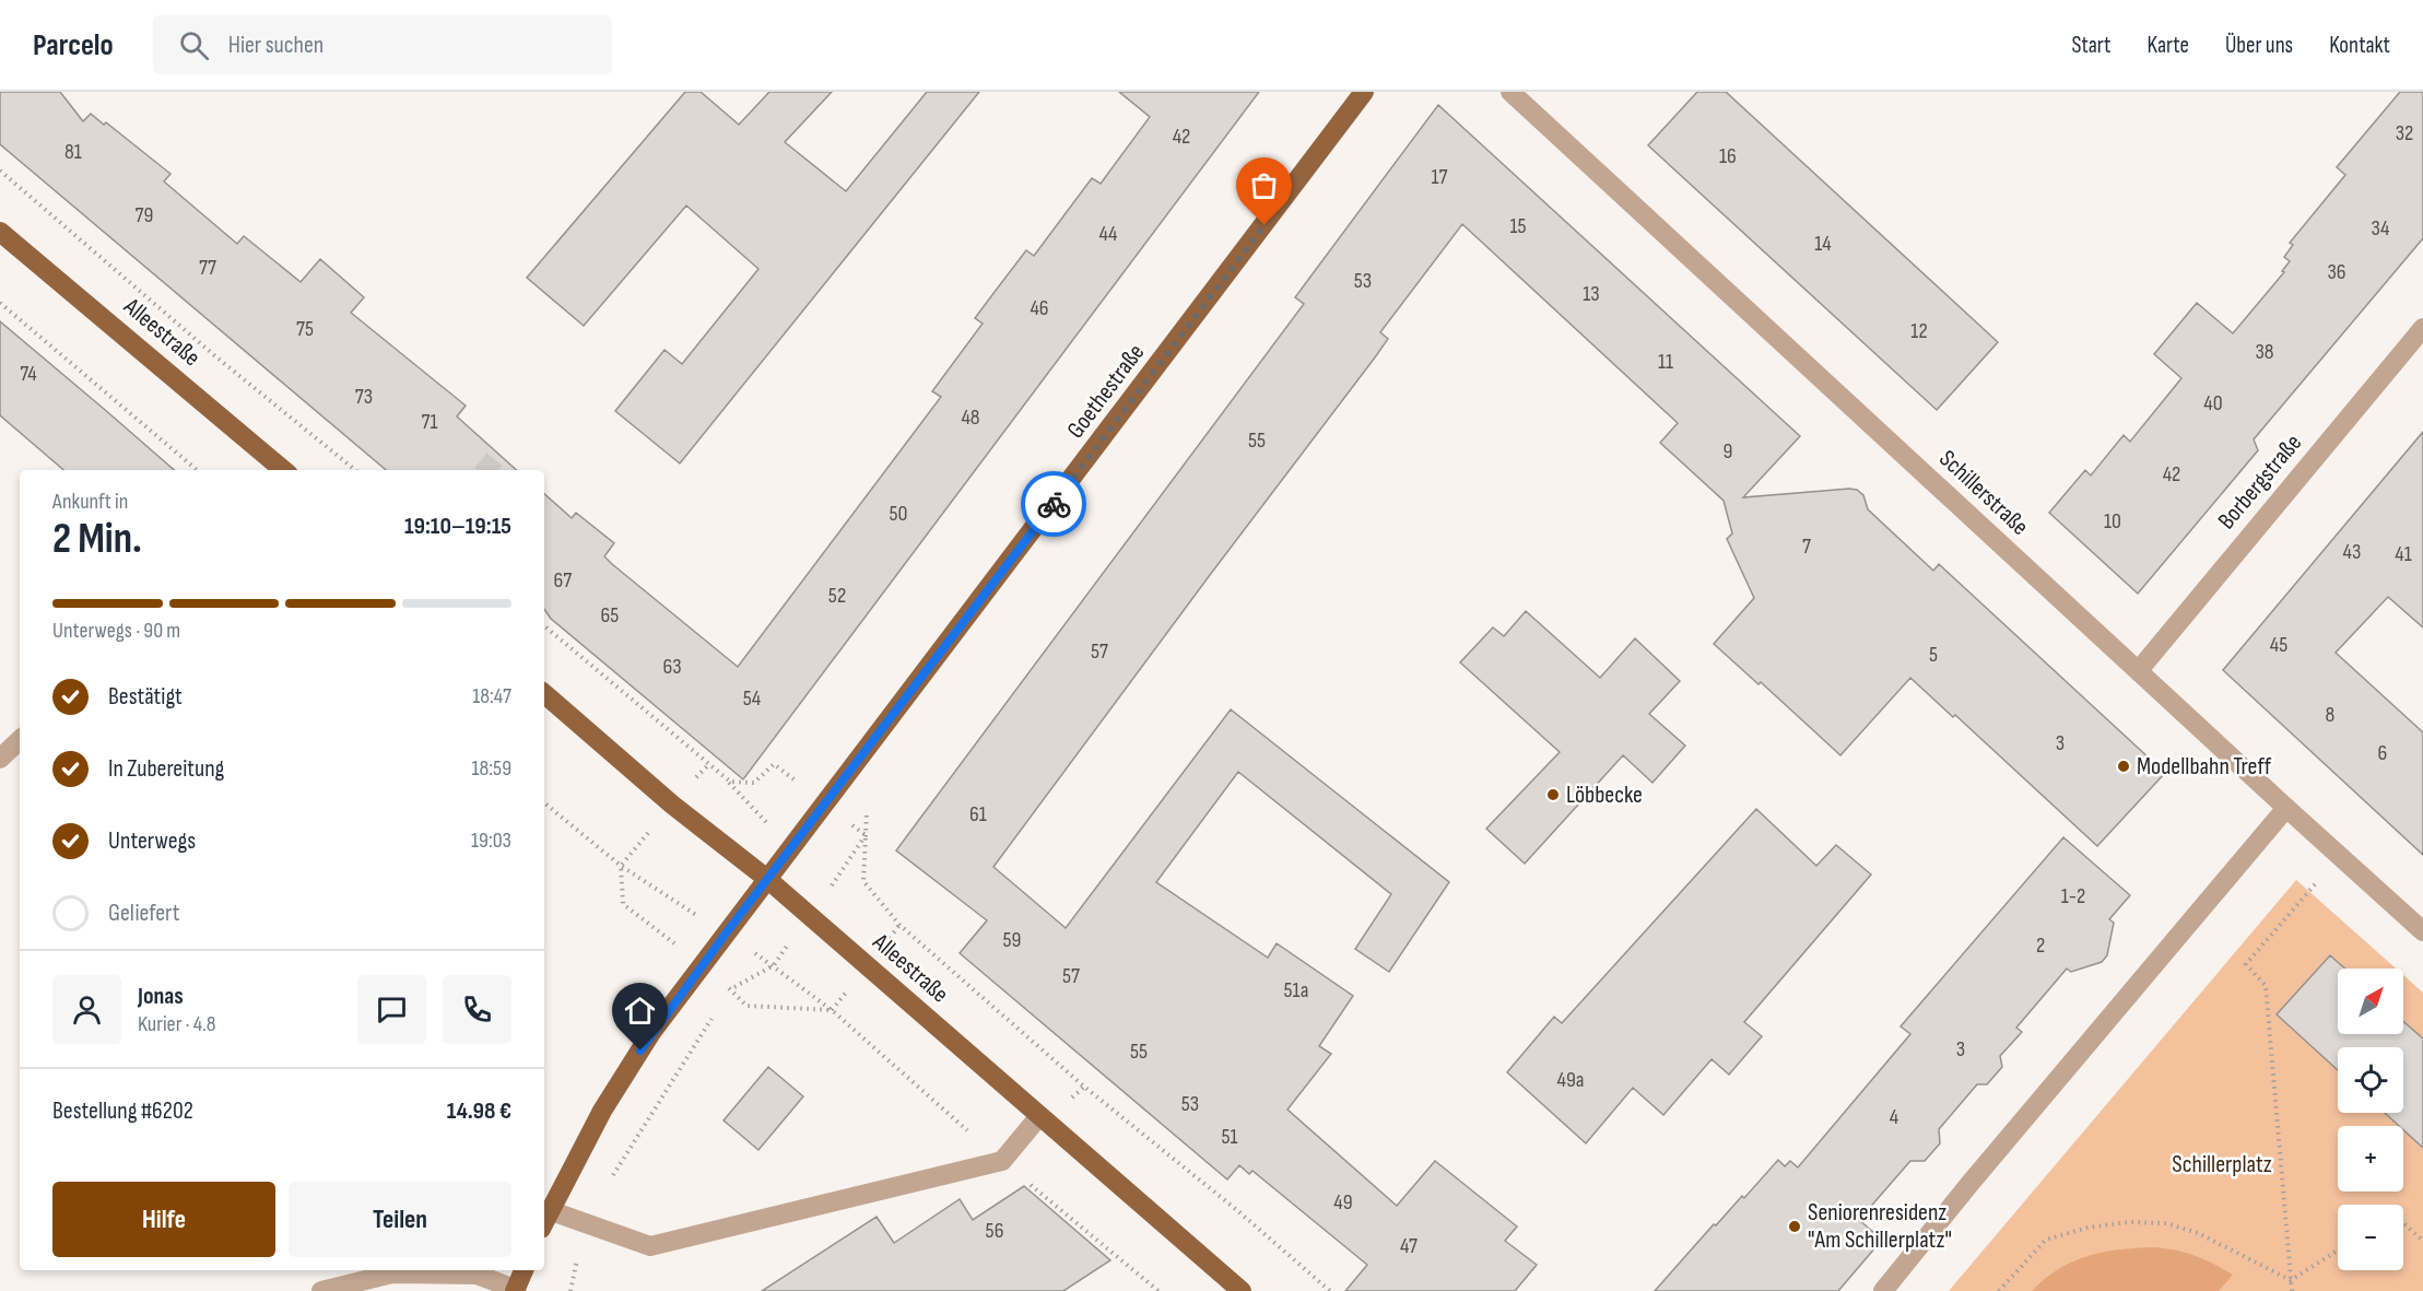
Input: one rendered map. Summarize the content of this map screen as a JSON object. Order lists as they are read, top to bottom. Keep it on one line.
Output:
{"streets":{"main road":["Alleestraße","Goethestraße"],"street":["Borbergstraße","Schillerstraße"]},"crossings":[["Alleestraße","Goethestraße"],["Borbergstraße","Schillerstraße"]],"parks":["Schillerplatz"],"places":["Modellbahn Treff","Löbbecke","Seniorenresidenz \"Am Schillerplatz\""],"house_numbers":["32","42","81","16","17","79","15","34","44","14","77","36","53","13","46","75","12","38","11","74","73","40","48","71","55","9","42","50","10","7","43","41","67","52","65","45","57","5","63","54","8","3","6","61","1-2","59","2","57","51a","3","55","49a","53","4","51","49","56","47"],"north":"top right","page":{"header":"Parcelo","search":"Hier suchen","nav":["Start","Karte","Über uns","Kontakt"],"heading":["2 Min.","Ankunft in","19:10–19:15"],"panel":["Jonas","Kurier · 4.8","Bestellung #6202","14.98 €"],"bar":"Unterwegs · 90 m","list":[["Bestätigt","18:47"],["In Zubereitung","18:59"],["Unterwegs","19:03"],"Geliefert"],"map_buttons":["+","−"],"buttons":["Hilfe","Teilen"]}}
